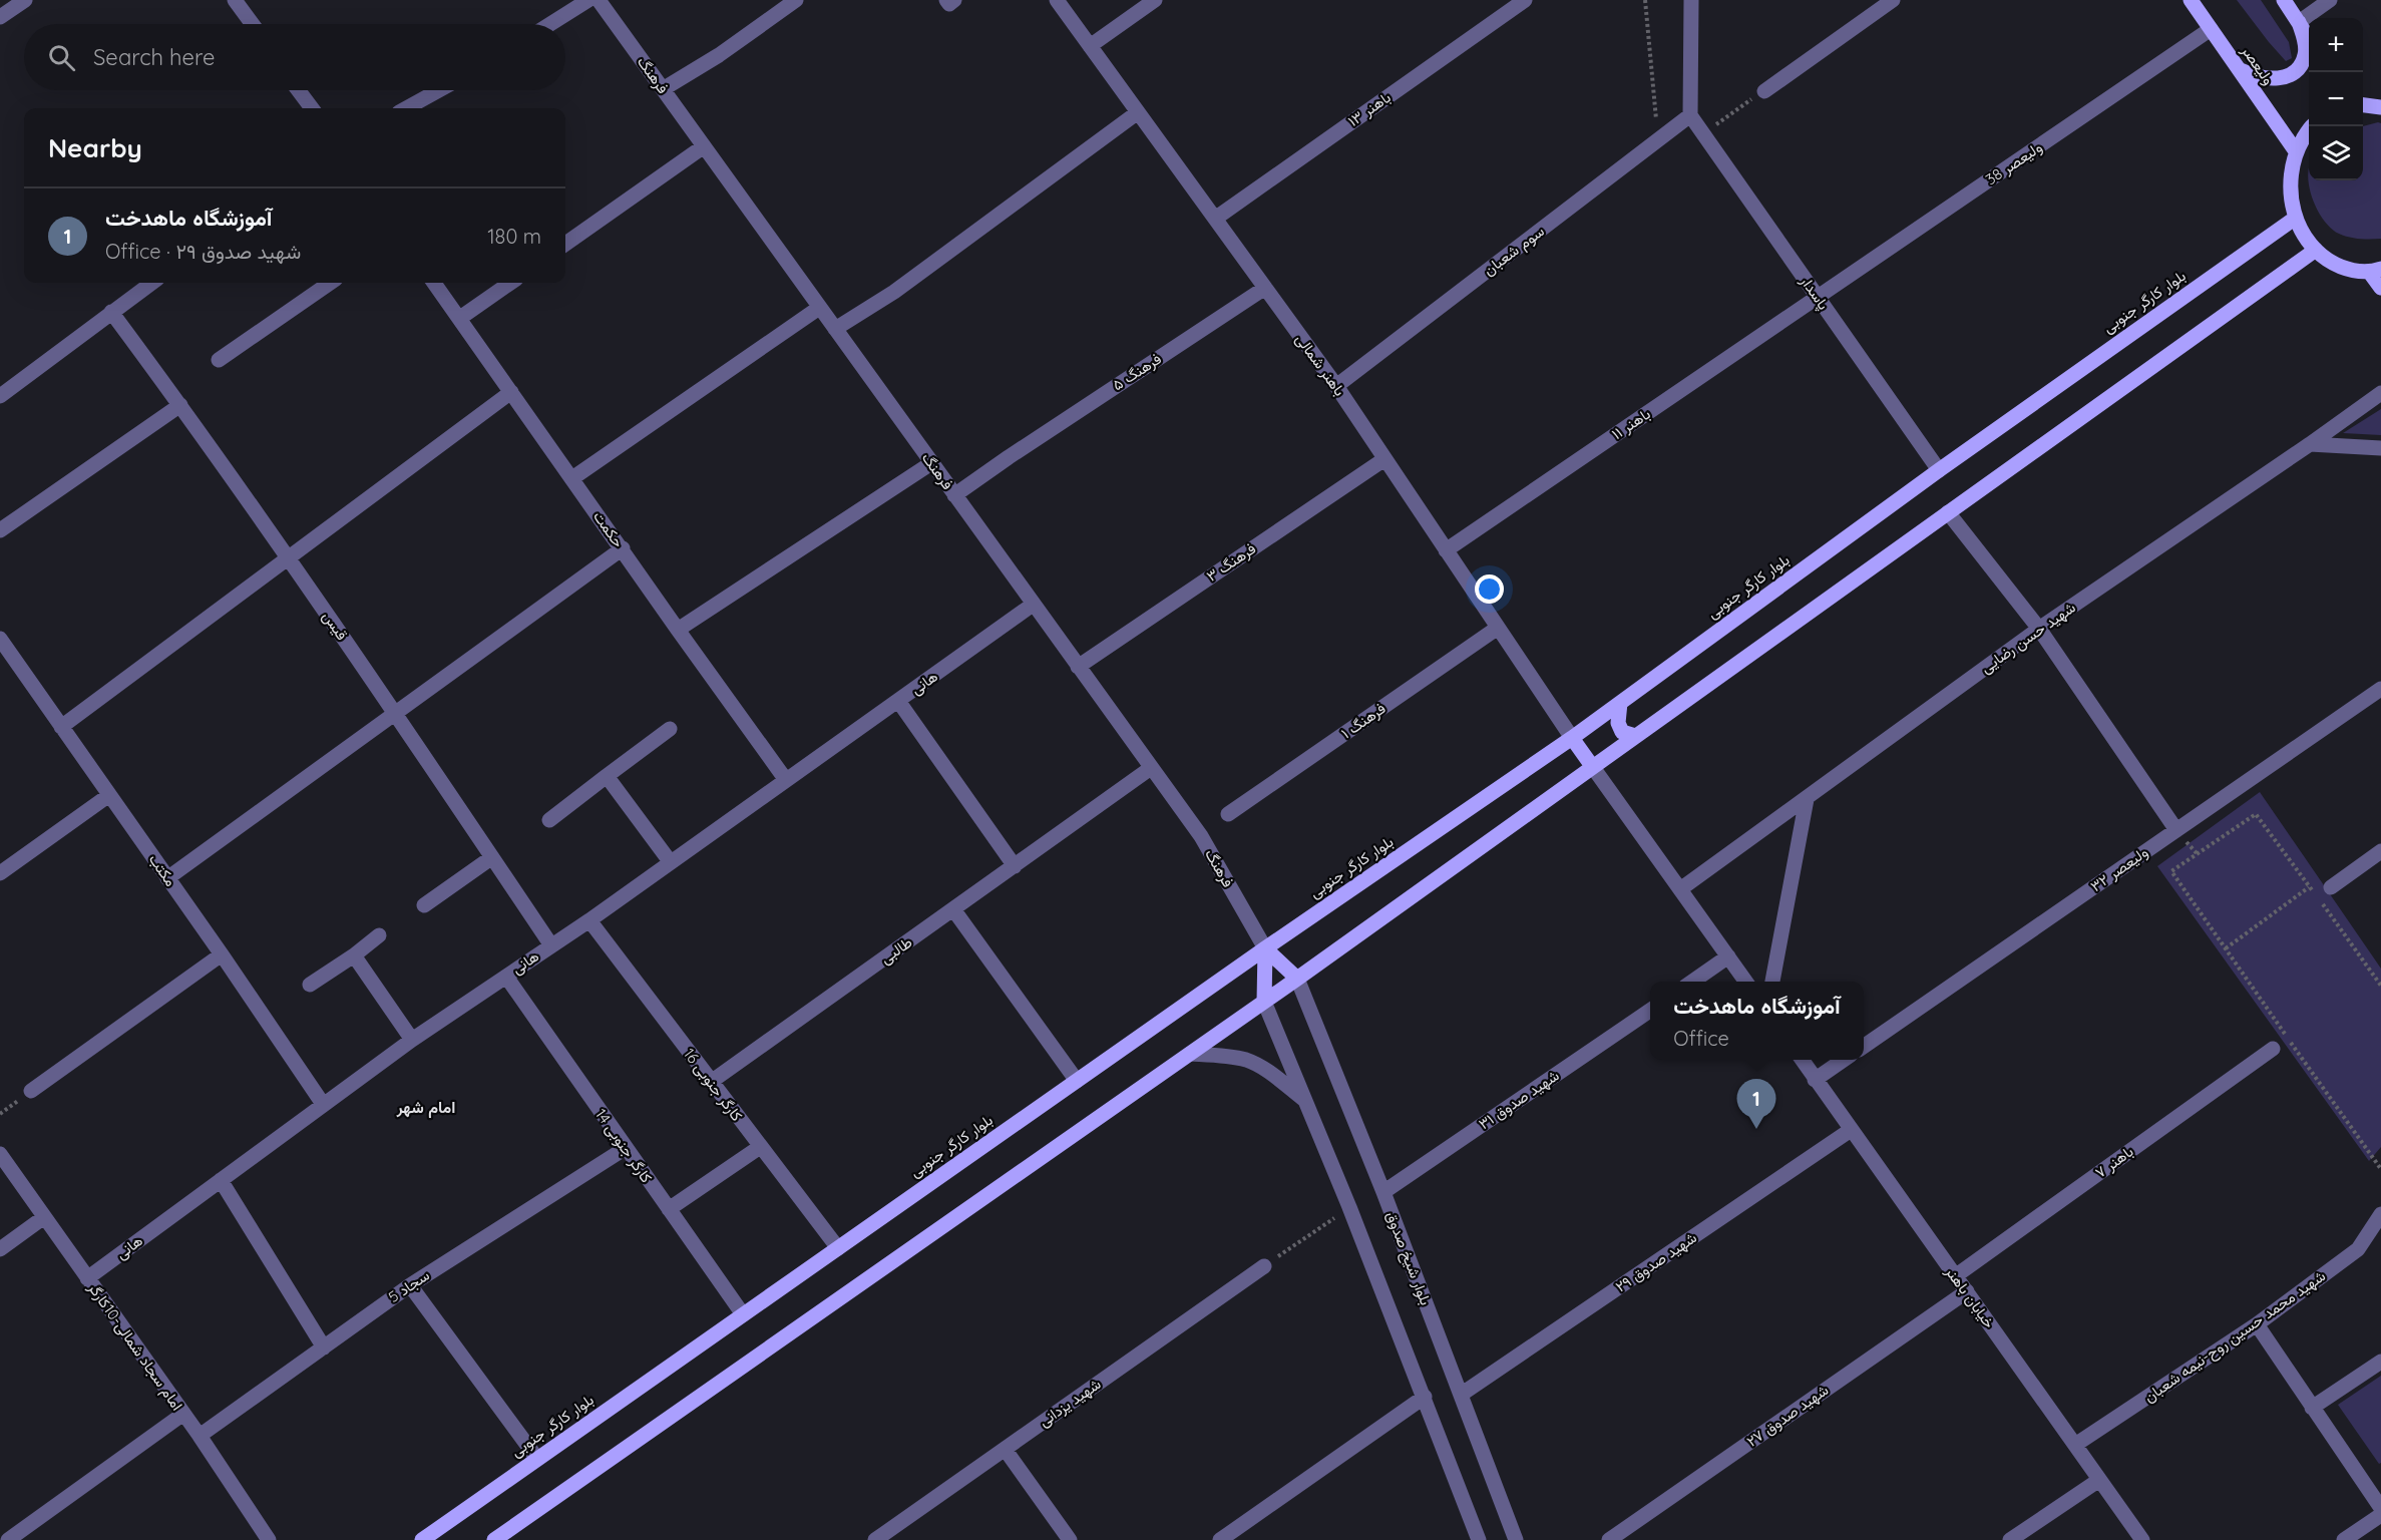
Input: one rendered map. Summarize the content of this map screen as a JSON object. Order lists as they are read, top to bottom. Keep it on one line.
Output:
{"streets":{"main road":["ولیعصر","بلوار کارگر جنوبی"],"street":["فرهنگ","باهنر ۱۳","ولیعصر 38","سوم شعبان","پاسدار","باهنر شمالی","فرهنگ ۵","باهنر ۱۱","حکمت","فرهنگ ۳","قیس","شهید حسن رضایی","هانی","فرهنگ ۱","ولیعصر ۳۲","مکتب","طالبی","کارگر جنوبی 16","شهید صدوق ۳۱","کارگر جنوبی 14","باهنر ۷","بلوار شیخ صدوق","شهید صدوق ۲۹","سجاد 5","خیابان باهنر","شهید محمد حسین روح-نیمه شعبان","امام سجاد شمالی-10کارگر","شهید یزدانی","شهید صدوق ۲۷"]},"crossings":[["ولیعصر","ولیعصر 38"],["فرهنگ","بلوار کارگر جنوبی"],["فرهنگ","فرهنگ ۵"],["فرهنگ","فرهنگ ۳"],["فرهنگ","هانی"],["فرهنگ","طالبی"],["باهنر ۱۳","باهنر شمالی"],["ولیعصر 38","پاسدار"],["ولیعصر 38","باهنر ۱۱"],["سوم شعبان","پاسدار"],["سوم شعبان","باهنر شمالی"],["پاسدار","بلوار کارگر جنوبی"],["پاسدار","باهنر ۱۱"],["بلوار کارگر جنوبی","باهنر شمالی"],["بلوار کارگر جنوبی","کارگر جنوبی 16"],["بلوار کارگر جنوبی","کارگر جنوبی 14"],["باهنر شمالی","فرهنگ ۵"],["باهنر شمالی","باهنر ۱۱"],["باهنر شمالی","فرهنگ ۳"],["باهنر شمالی","فرهنگ ۱"],["حکمت","هانی"],["قیس","هانی"],["هانی","مکتب"],["هانی","کارگر جنوبی 16"],["هانی","کارگر جنوبی 14"],["هانی","امام سجاد شمالی-10کارگر"],["طالبی","کارگر جنوبی 16"],["شهید صدوق ۳۱","بلوار شیخ صدوق"],["کارگر جنوبی 14","سجاد 5"],["باهنر ۷","خیابان باهنر"],["بلوار شیخ صدوق","شهید صدوق ۲۹"],["شهید صدوق ۲۹","خیابان باهنر"],["سجاد 5","امام سجاد شمالی-10کارگر"],["خیابان باهنر","شهید محمد حسین روح-نیمه شعبان"],["خیابان باهنر","شهید صدوق ۲۷"]],"districts":["امام شهر"],"page":{"map_buttons":["+","−"],"search":"Search here","heading":"Nearby","list":[{"mark":"1","name":"آموزشگاه ماهدخت","note":"Office · شهید صدوق ۲۹","value":"180 m"}],"popup":["آموزشگاه ماهدخت","Office"],"pins":"1"}}
